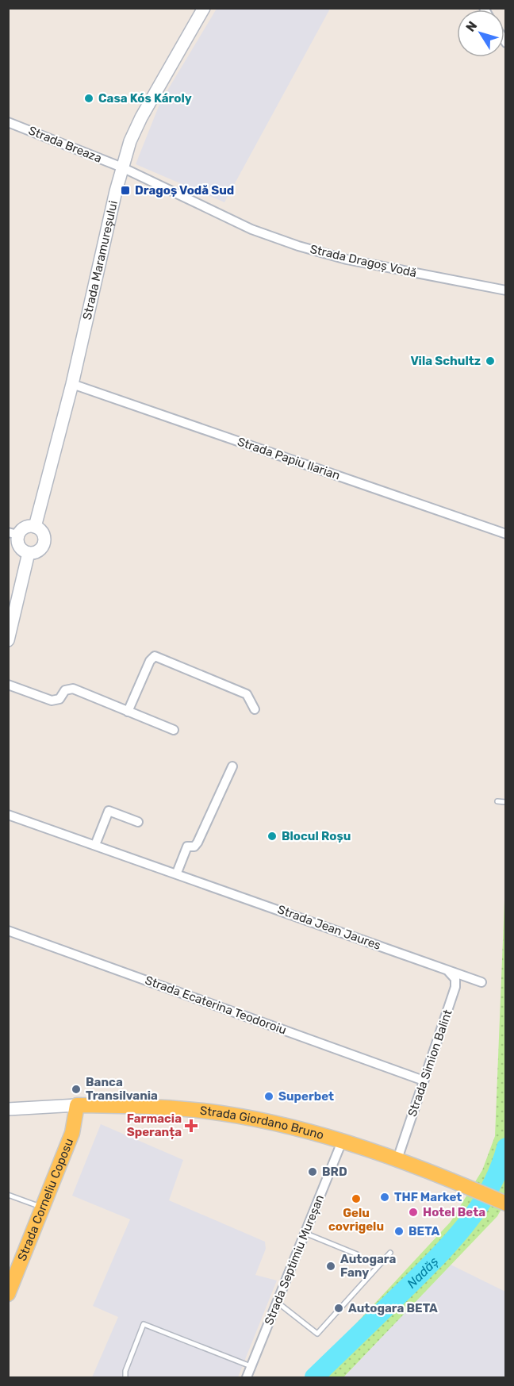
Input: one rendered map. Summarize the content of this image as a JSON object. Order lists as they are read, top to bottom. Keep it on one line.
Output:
{"streets":{"main road":["Strada Maramureșului","Strada Giordano Bruno","Strada Corneliu Coposu"],"street":["Strada Breaza","Strada Dragoș Vodă","Strada Papiu Ilarian","Strada Jean Jaures","Strada Ecaterina Teodoroiu","Strada Simion Balint","Strada Septimiu Mureșan"]},"crossings":[["Strada Breaza","Strada Maramureșului"],["Strada Breaza","Strada Dragoș Vodă"],["Strada Maramureșului","Strada Dragoș Vodă"],["Strada Maramureșului","Strada Papiu Ilarian"],["Strada Jean Jaures","Strada Simion Balint"],["Strada Ecaterina Teodoroiu","Strada Simion Balint"],["Strada Simion Balint","Strada Giordano Bruno"],["Strada Giordano Bruno","Strada Corneliu Coposu"],["Strada Giordano Bruno","Strada Septimiu Mureșan"]],"water":["Nadăș"],"places":{"other":["Casa Kós Károly","Vila Schultz","Blocul Roșu","Banca Transilvania","Superbet","BRD","THF Market","Gelu covrigelu","Hotel Beta","BETA","Autogara Fany","Autogara BETA"],"transit":["Dragoș Vodă Sud"],"health":["Farmacia Speranța"]},"north":"top left"}
